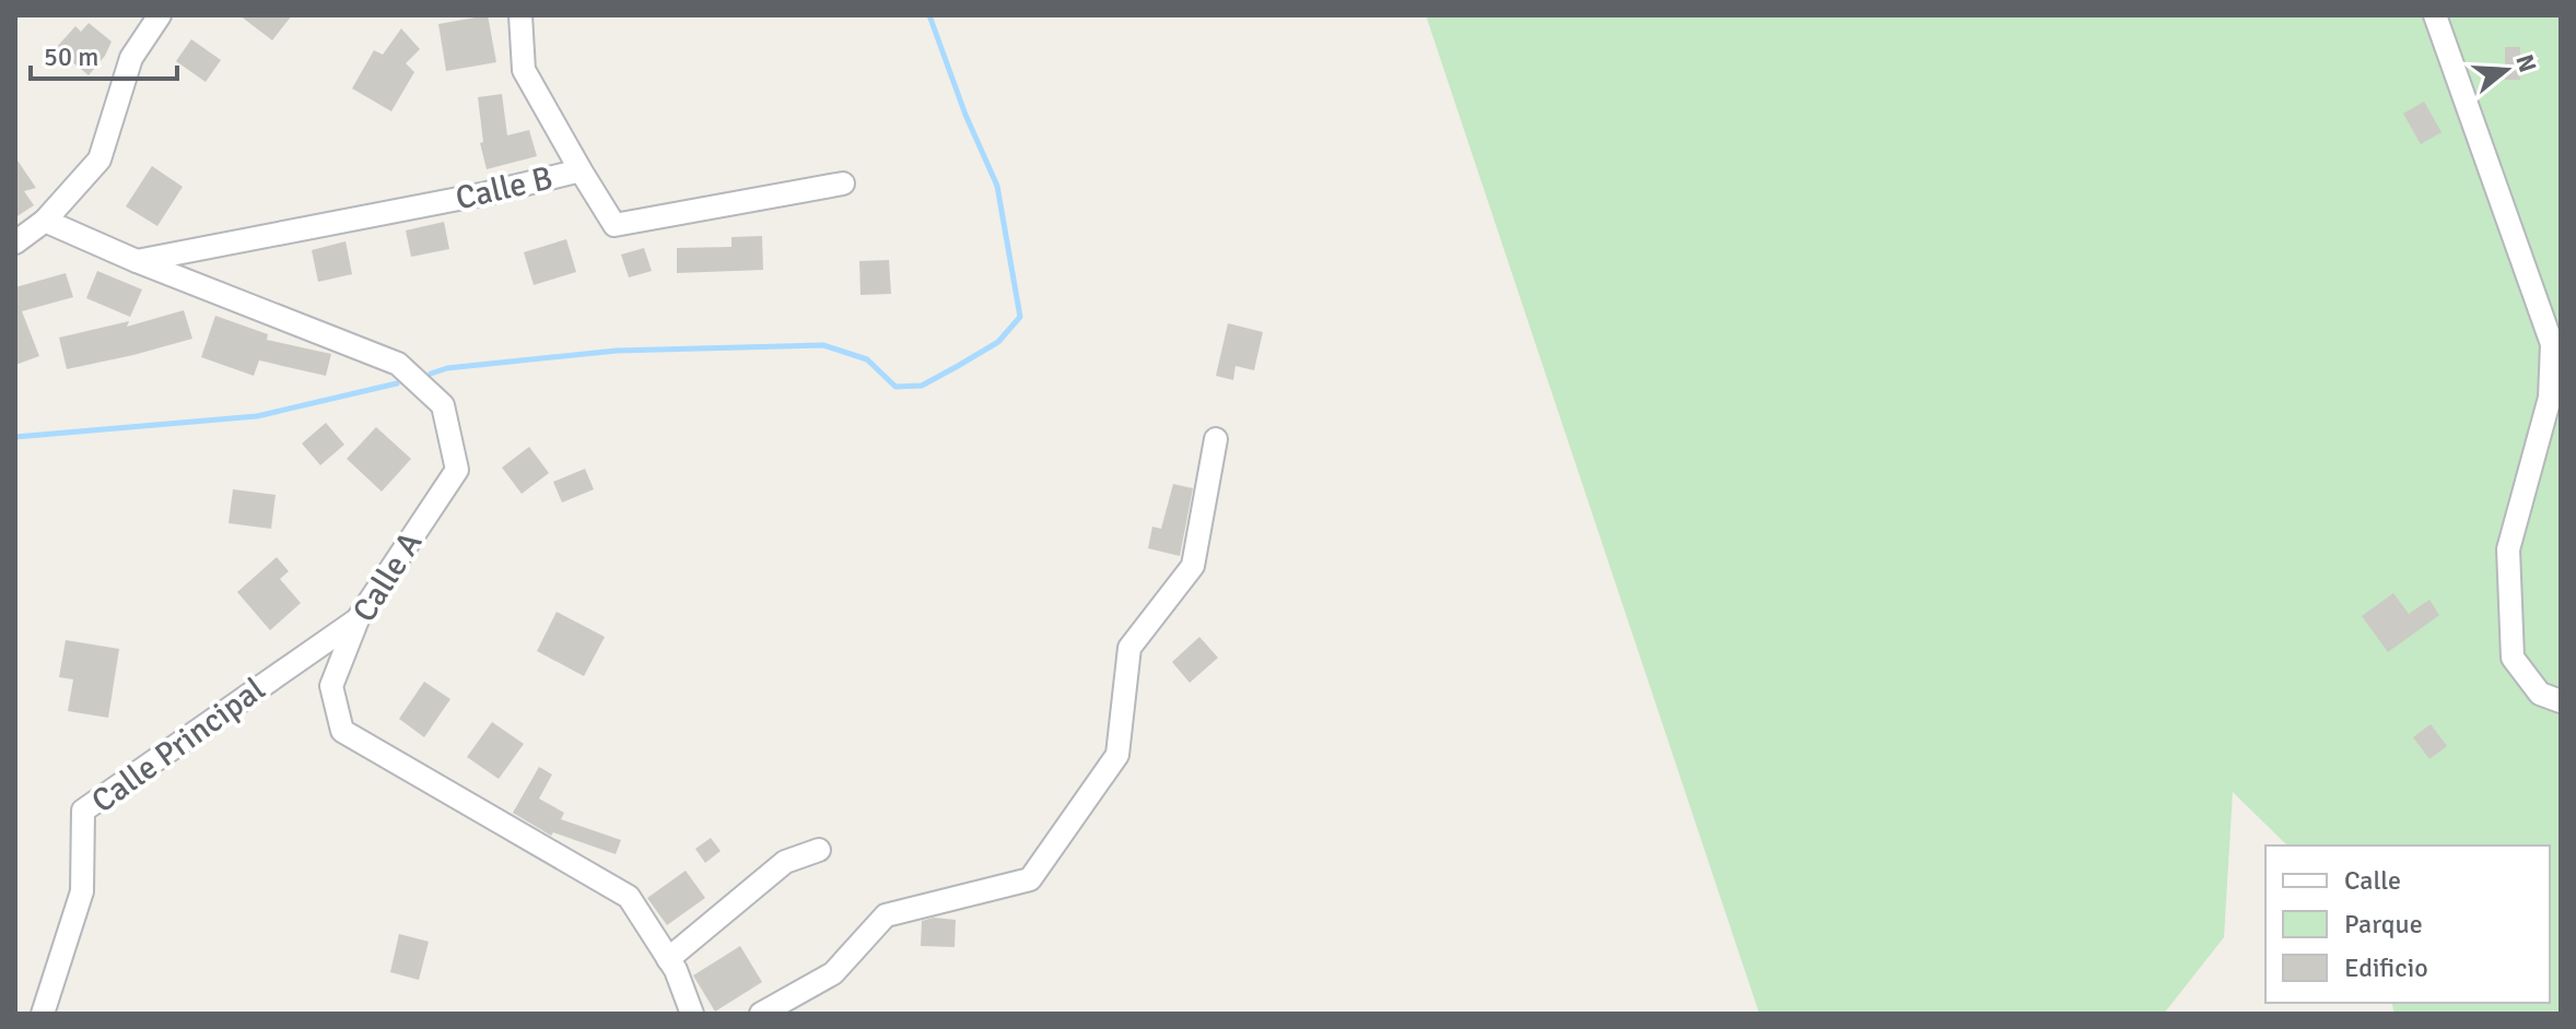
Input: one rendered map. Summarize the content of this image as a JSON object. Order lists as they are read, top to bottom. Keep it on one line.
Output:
{"streets":{"street":["Calle B","Calle A","Calle Principal"]},"crossings":[["Calle B","Calle A"],["Calle A","Calle Principal"]],"legend":["Calle","Parque","Edificio"],"scale_bar":"50 m","north":"right"}
